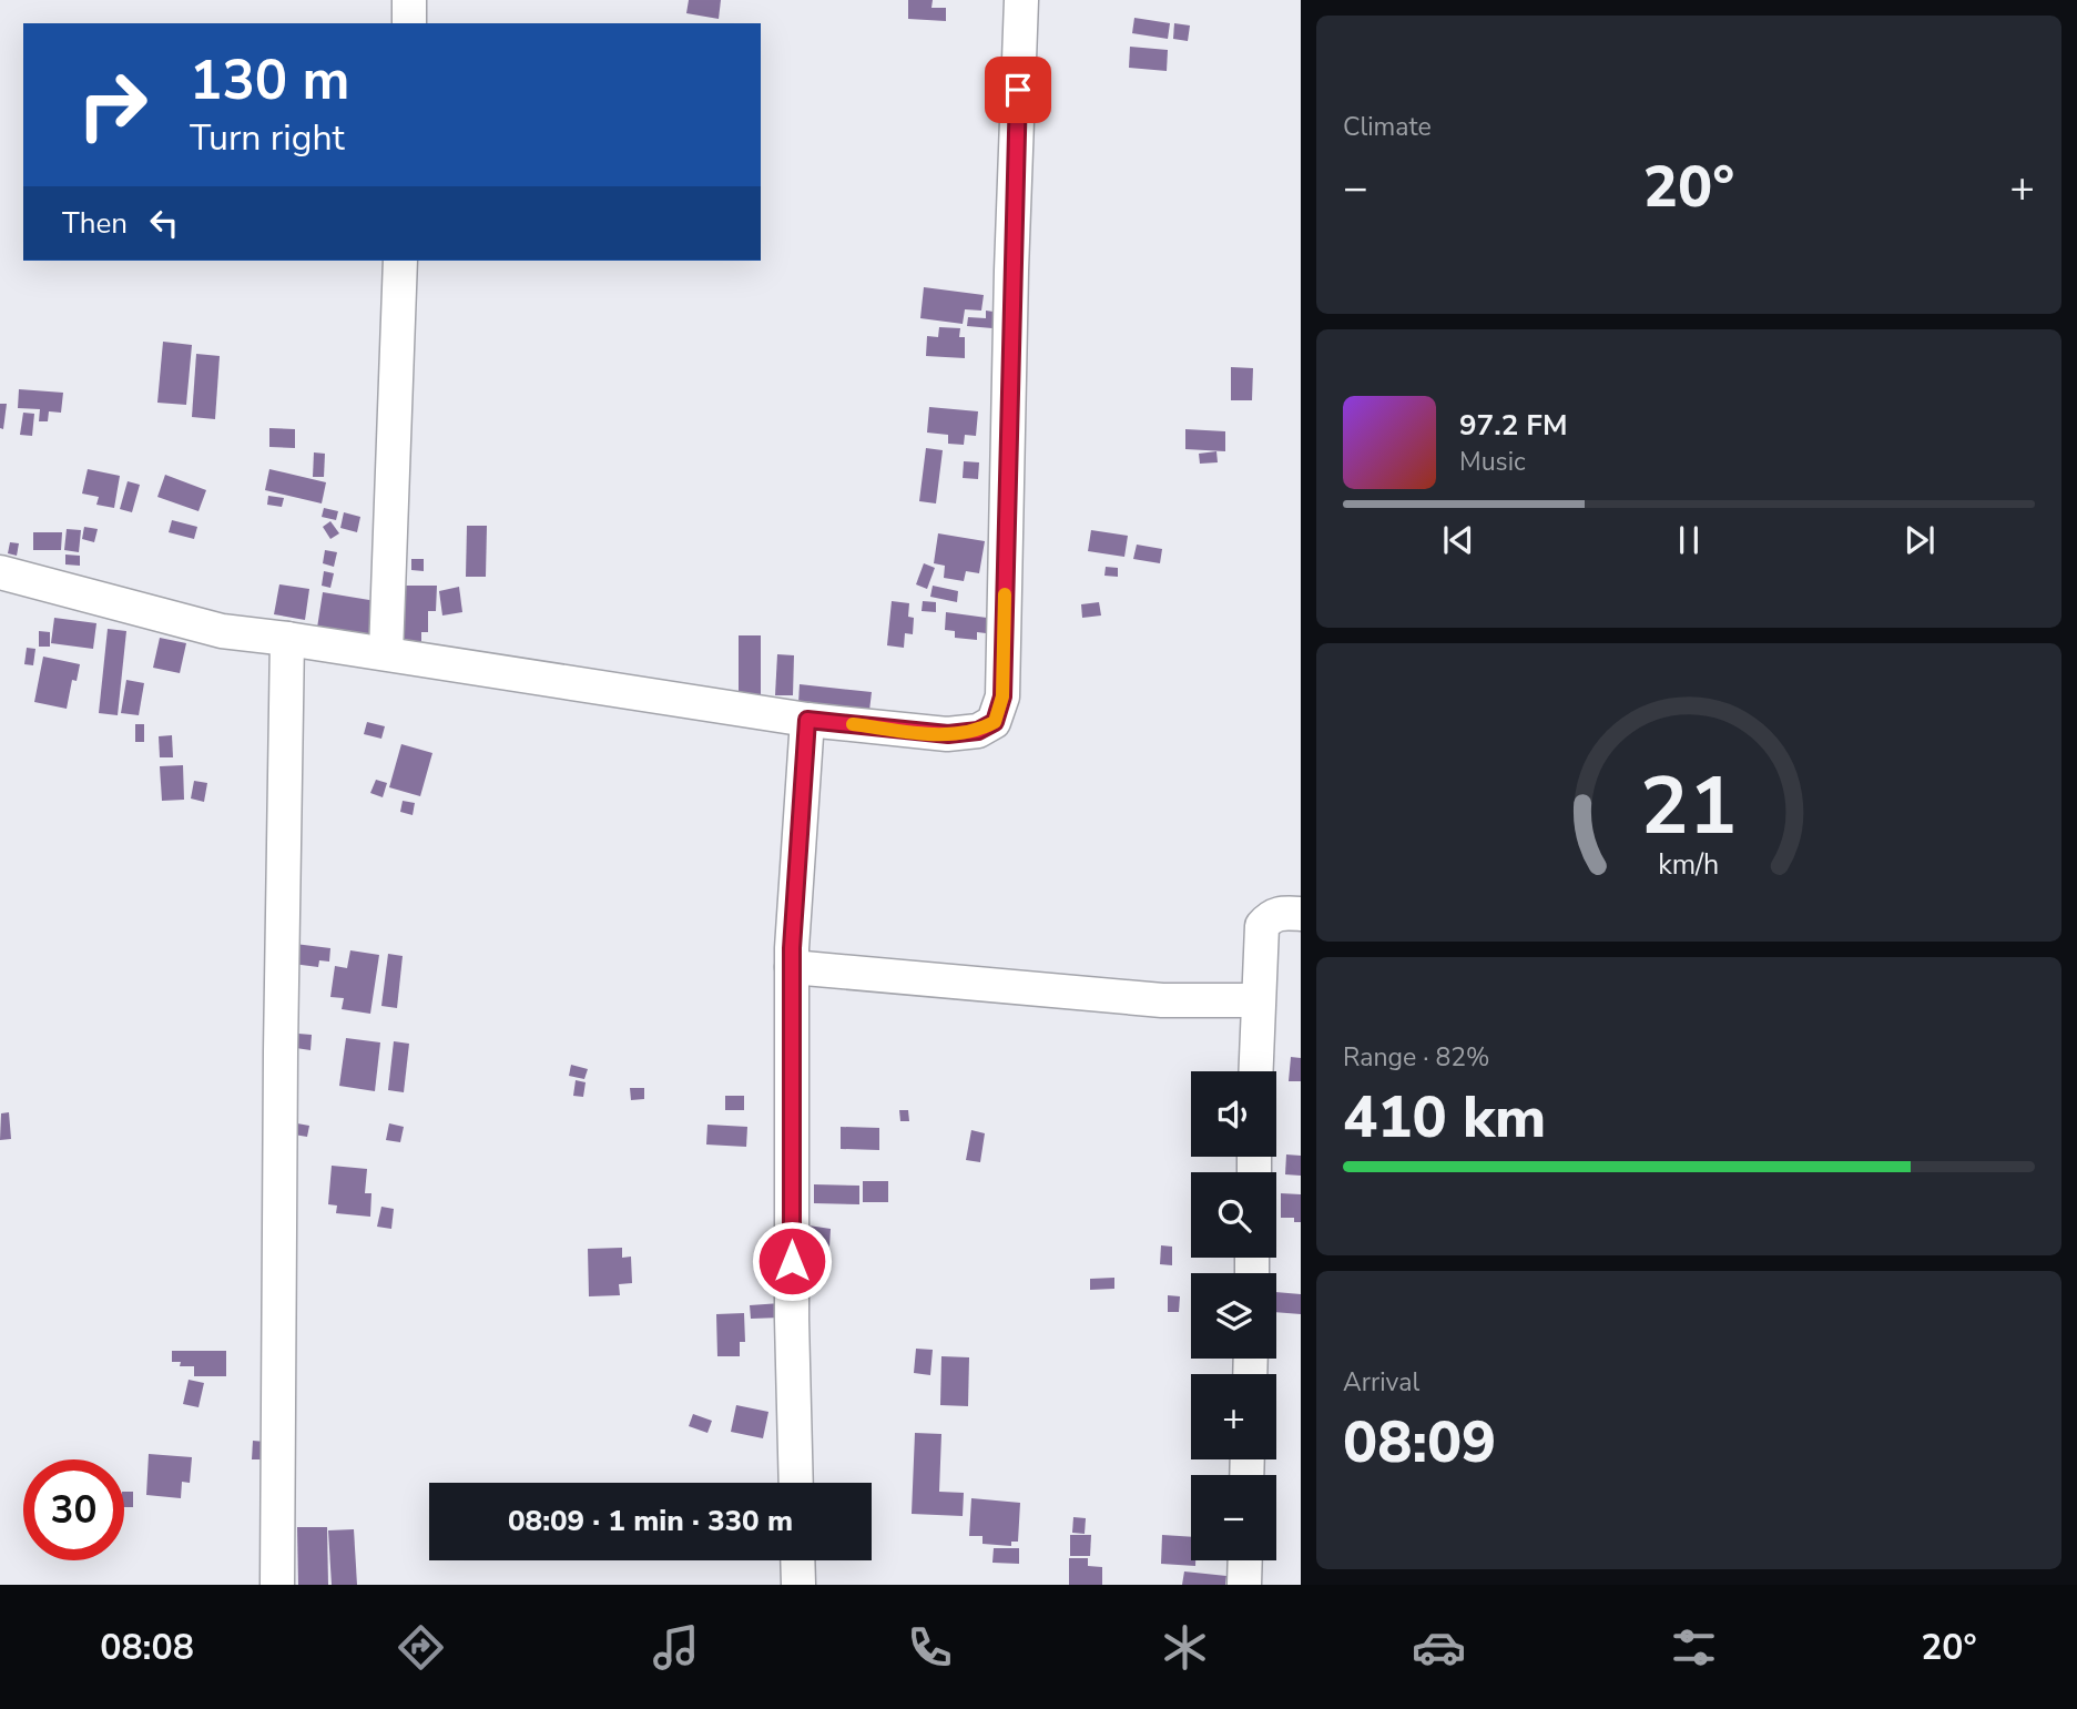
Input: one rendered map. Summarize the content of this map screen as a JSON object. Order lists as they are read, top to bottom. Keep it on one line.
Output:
{"page":{"tile":["Climate",["Range · 82%","410 km"],["Arrival","08:09"]],"turn":["130 m","Turn right"],"heat":["−","20°","+"],"then":"Then","song":["97.2 FM","Music"],"map_buttons":["+","−"],"limit":"30","trip":"08:09 · 1 min · 330 m","tabs":["08:08","20°"],"gauge":["21","km/h"]}}
